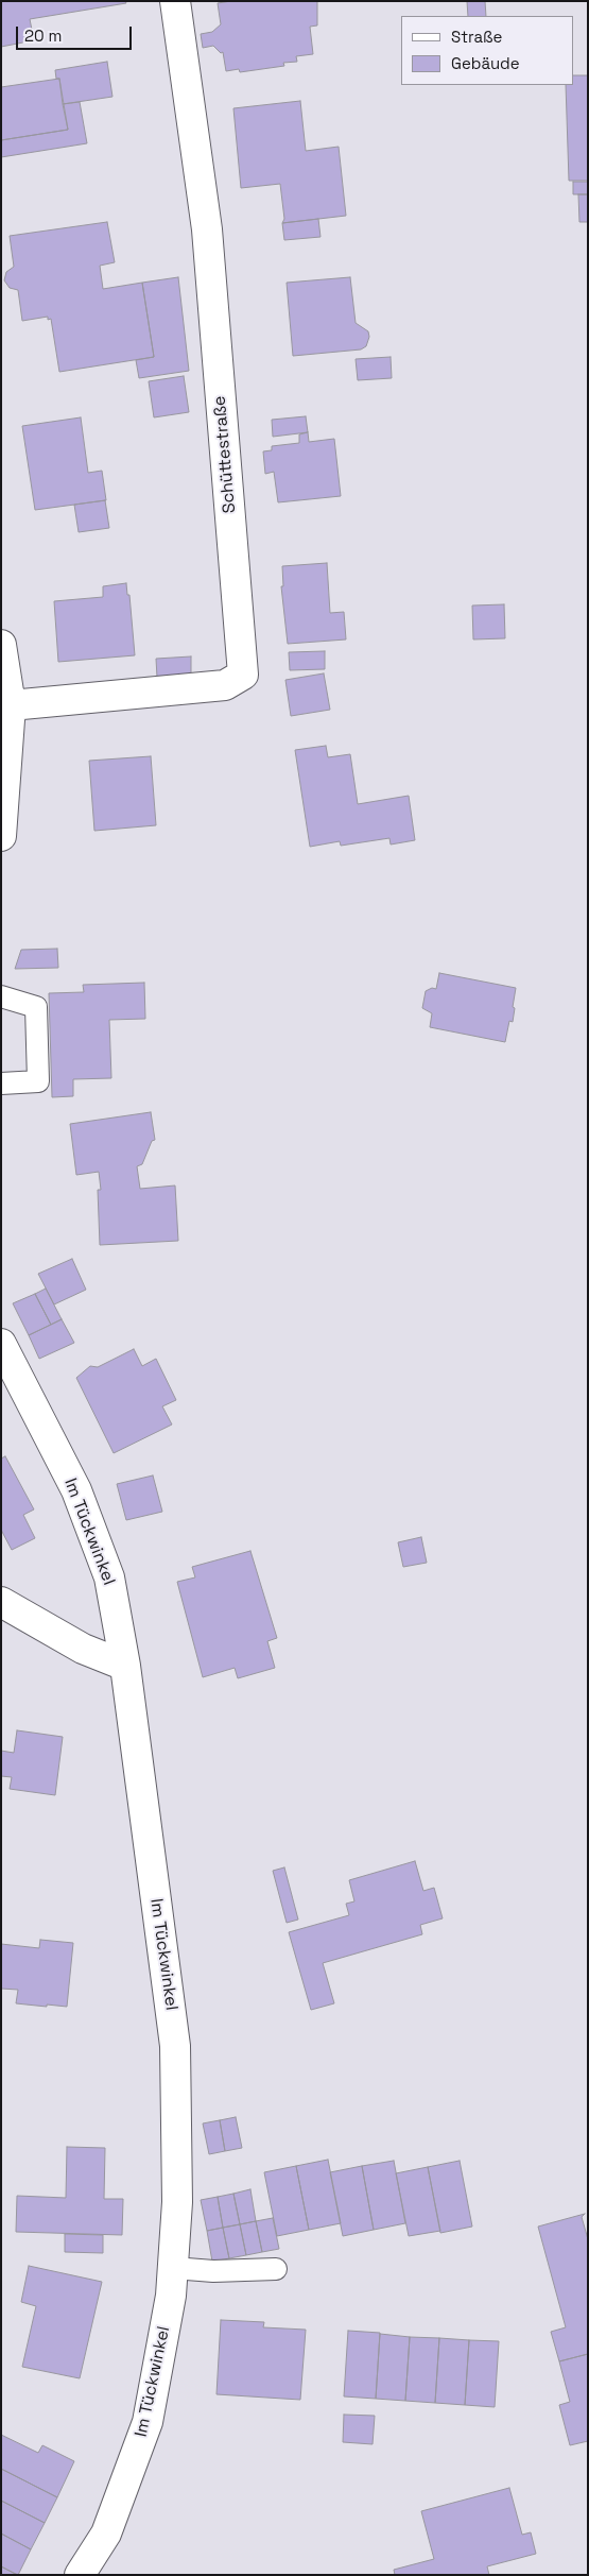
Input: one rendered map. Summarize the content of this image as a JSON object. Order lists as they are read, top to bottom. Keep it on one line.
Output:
{"streets":{"street":["Schüttestraße","Im Tückwinkel"]},"legend":["Straße","Gebäude"],"scale_bar":"20 m"}
